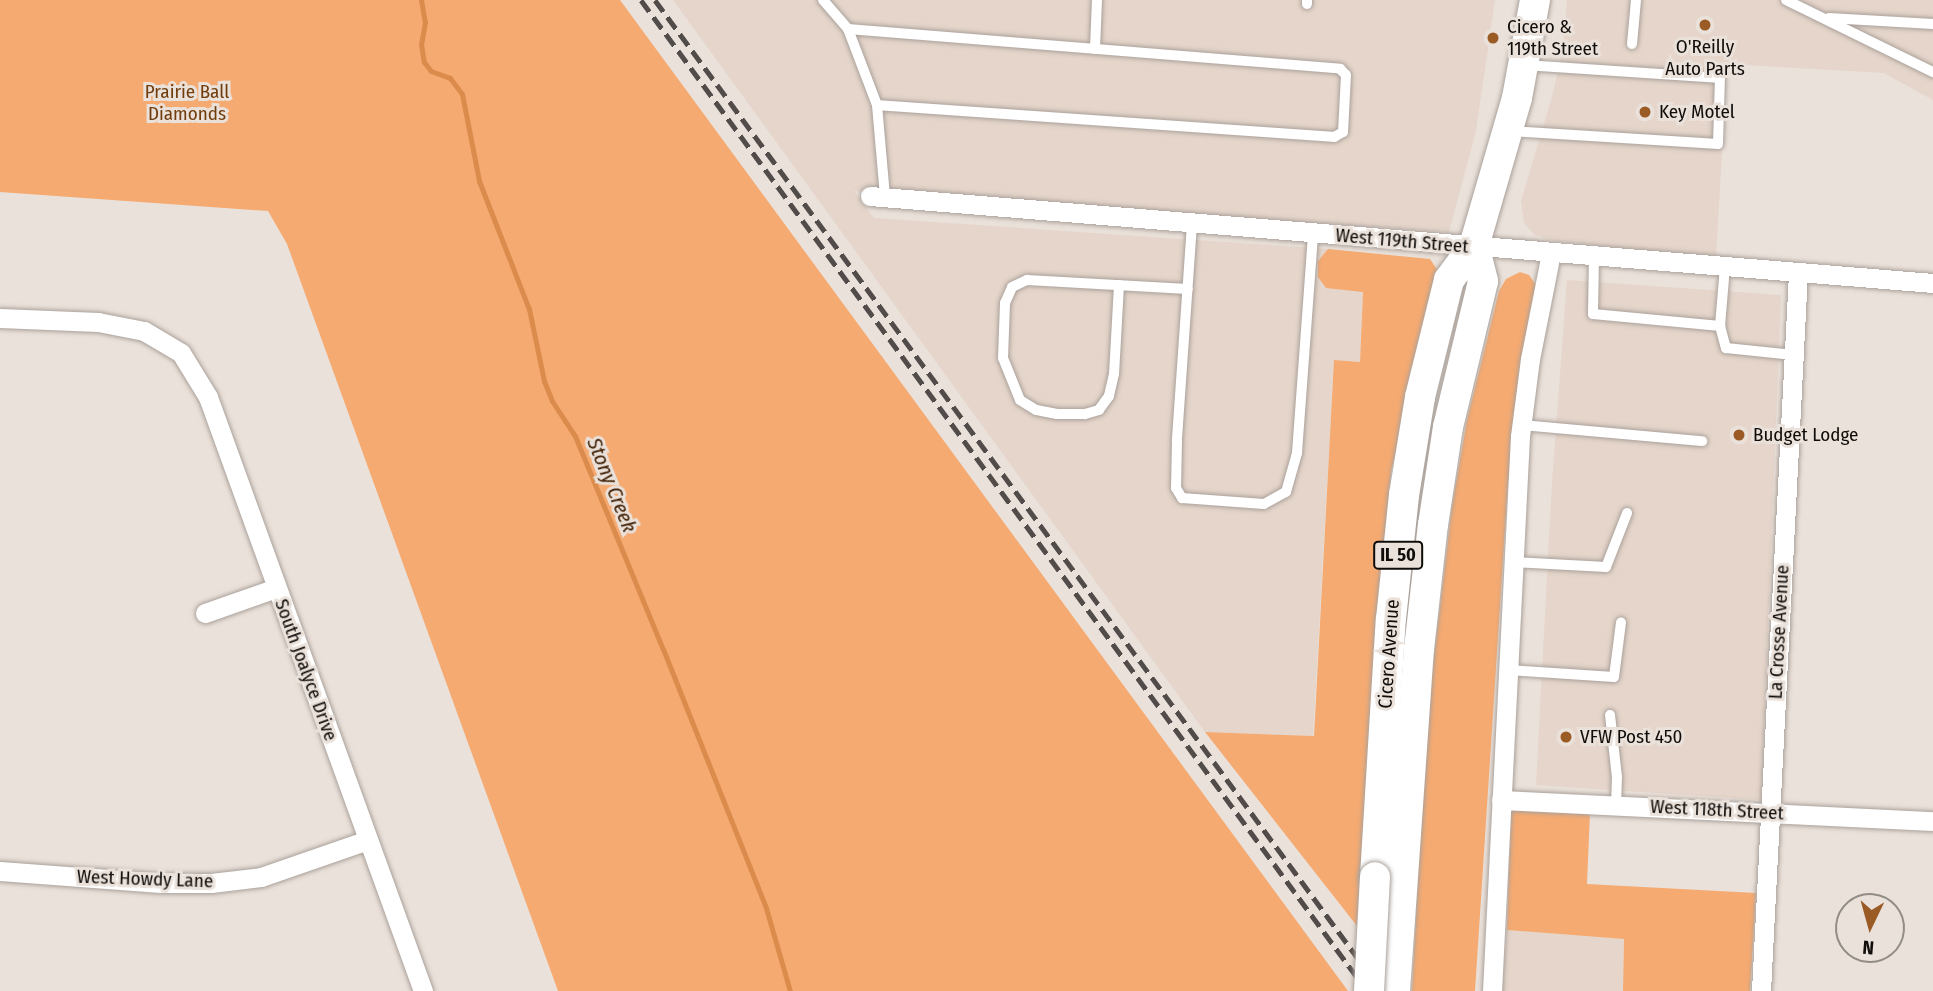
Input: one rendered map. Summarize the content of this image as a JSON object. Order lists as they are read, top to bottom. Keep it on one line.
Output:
{"streets":{"main road":["IL 50","Cicero Avenue"],"street":["West 119th Street","La Crosse Avenue","South Joalyce Drive","West 118th Street","West Howdy Lane"]},"crossings":[["West 119th Street","La Crosse Avenue"],["West 119th Street","Cicero Avenue"],["La Crosse Avenue","West 118th Street"],["South Joalyce Drive","West Howdy Lane"]],"water":["Stony Creek"],"parks":["Prairie Ball Diamonds"],"places":["O'Reilly Auto Parts","Cicero & 119th Street","Key Motel","Budget Lodge","VFW Post 450"],"north":"bottom"}
